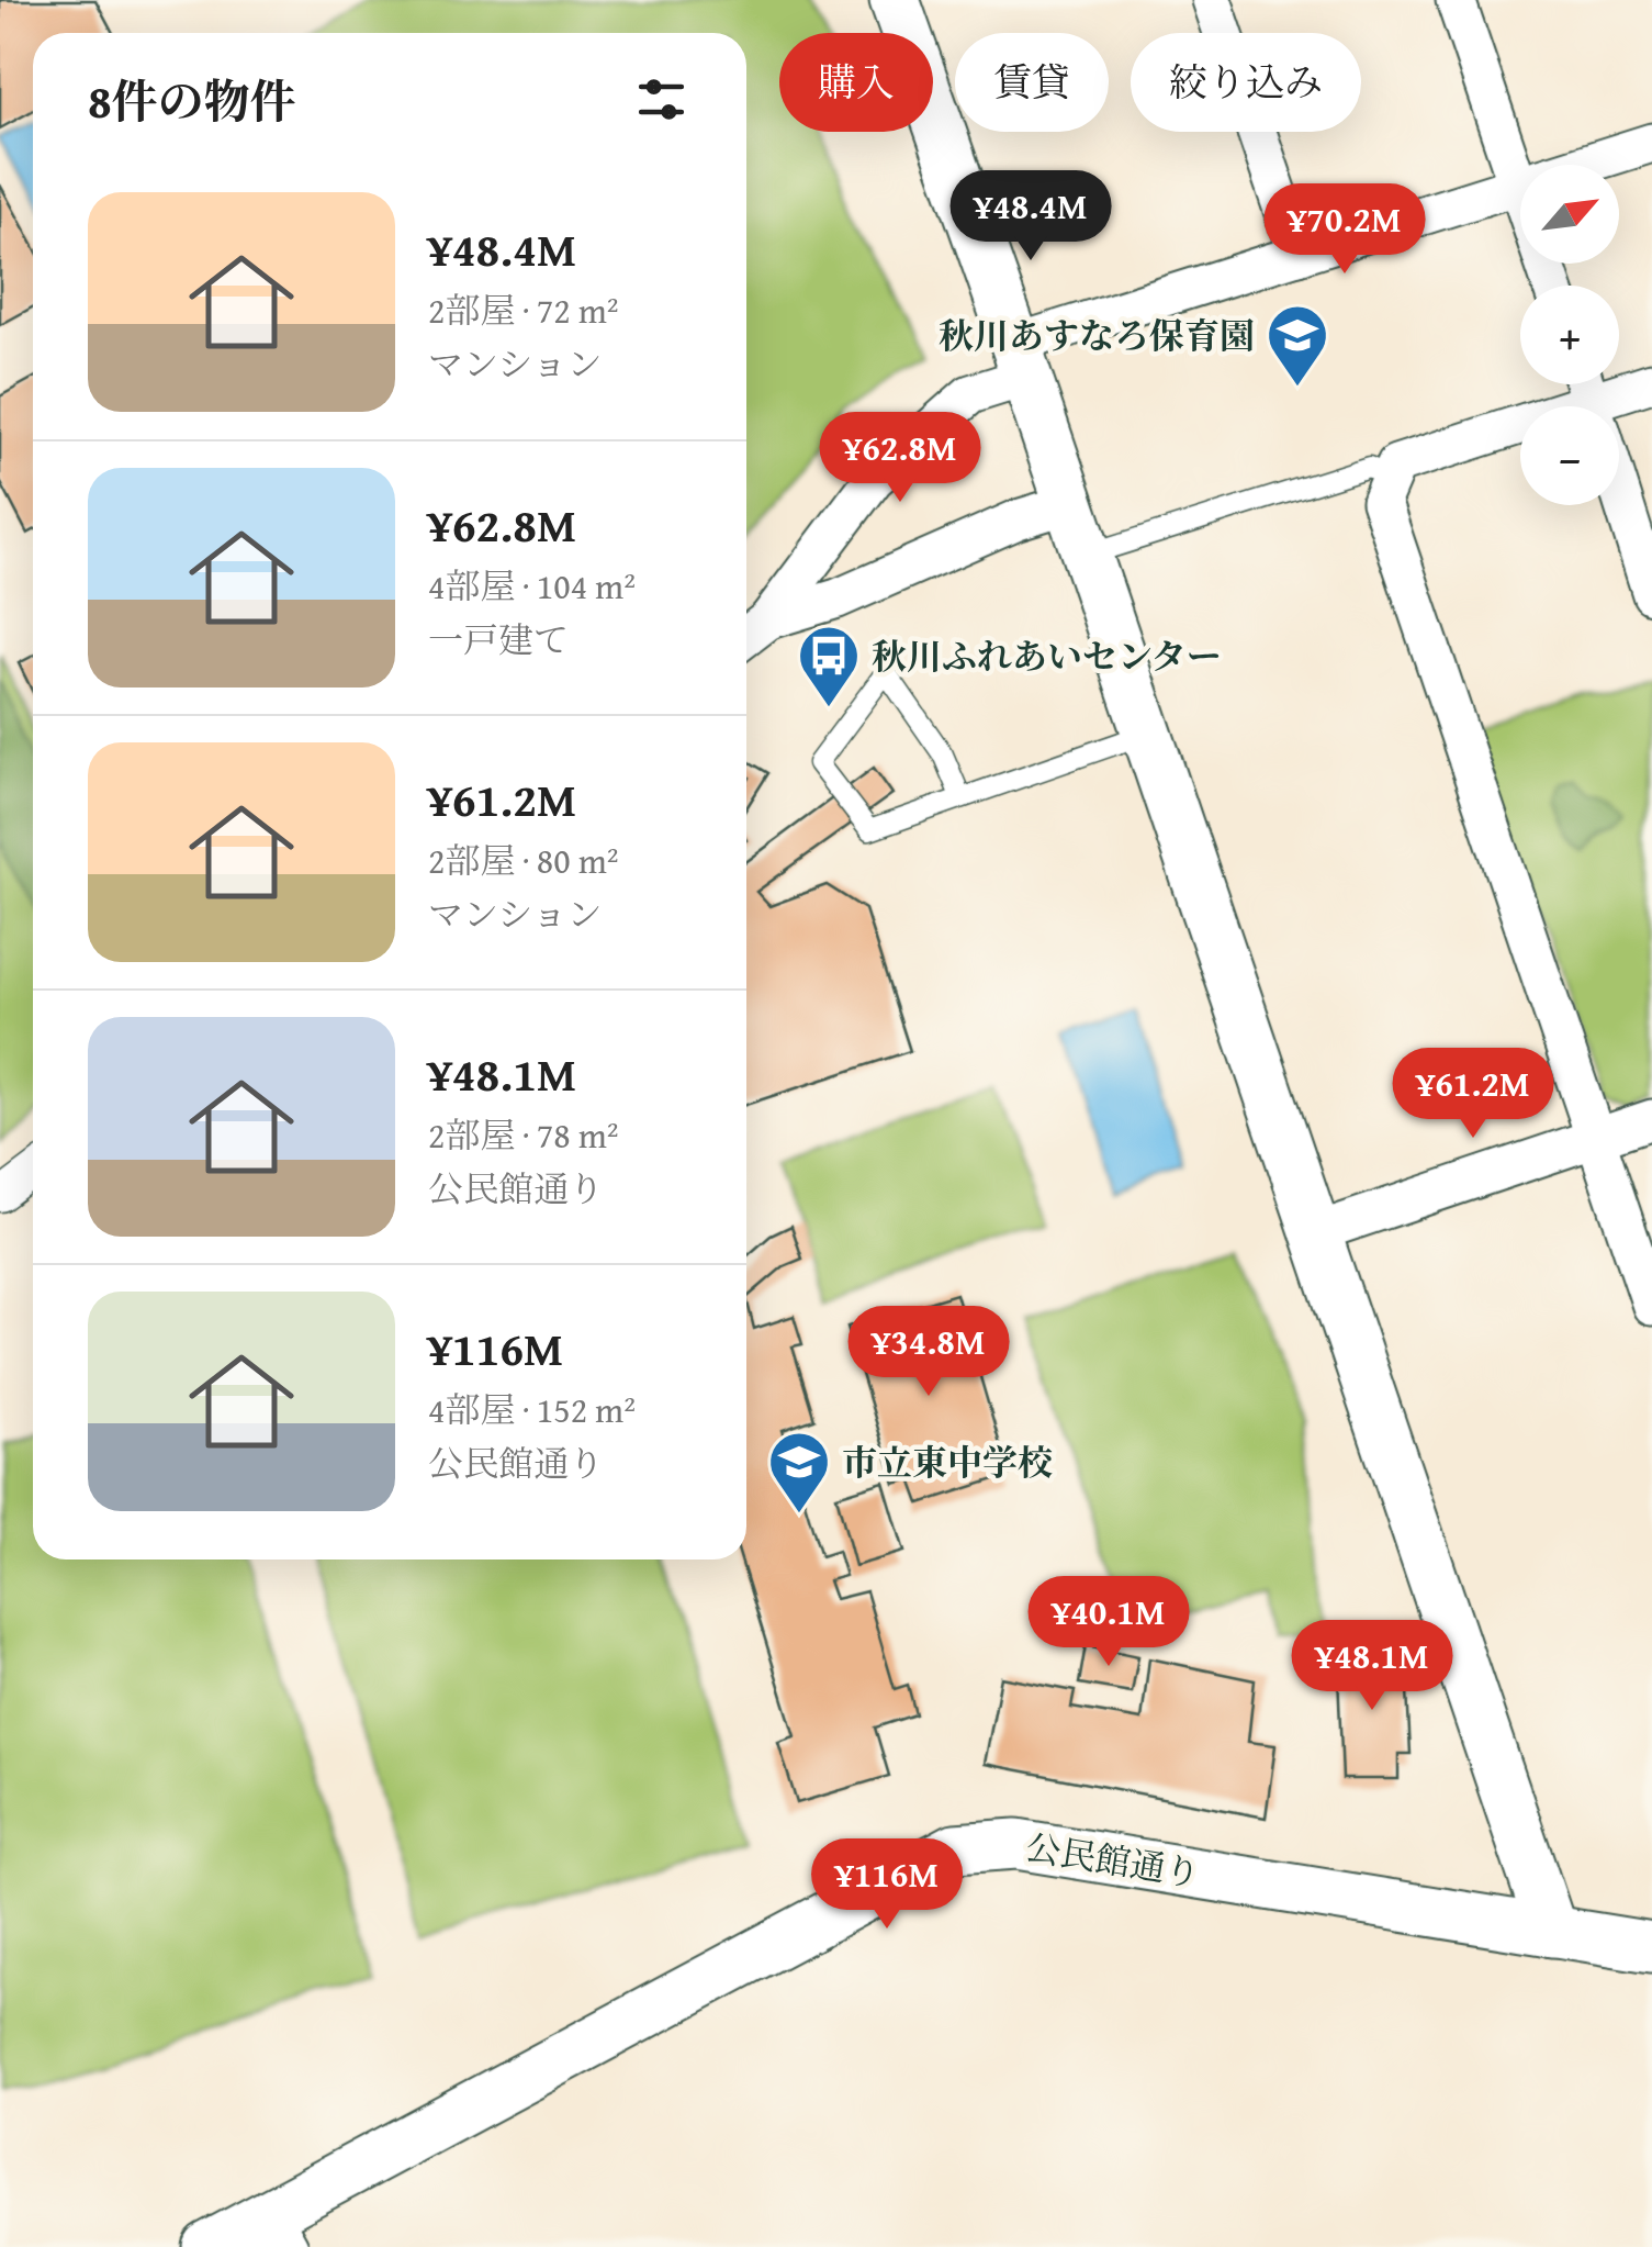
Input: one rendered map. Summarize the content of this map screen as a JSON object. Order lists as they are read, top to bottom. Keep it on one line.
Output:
{"streets":{"street":["公民館通り"]},"places":{"school or university":["秋川あすなろ保育園","市立東中学校"],"bus stop":["秋川ふれあいセンター"]},"north":"top right","page":{"chip":["購入","賃貸","絞り込み"],"heading":"8件の物件","map_buttons":["+","−"],"list":[{"name":"¥48.4M","note":"2部屋 · 72 m² · マンション"},{"name":"¥62.8M","note":"4部屋 · 104 m² · 一戸建て"},{"name":"¥61.2M","note":"2部屋 · 80 m² · マンション"},{"name":"¥48.1M","note":"2部屋 · 78 m² · 公民館通り"},{"name":"¥116M","note":"4部屋 · 152 m² · 公民館通り"}],"price":["¥48.4M","¥70.2M","¥62.8M","¥61.2M","¥34.8M","¥40.1M","¥48.1M","¥116M"]}}
